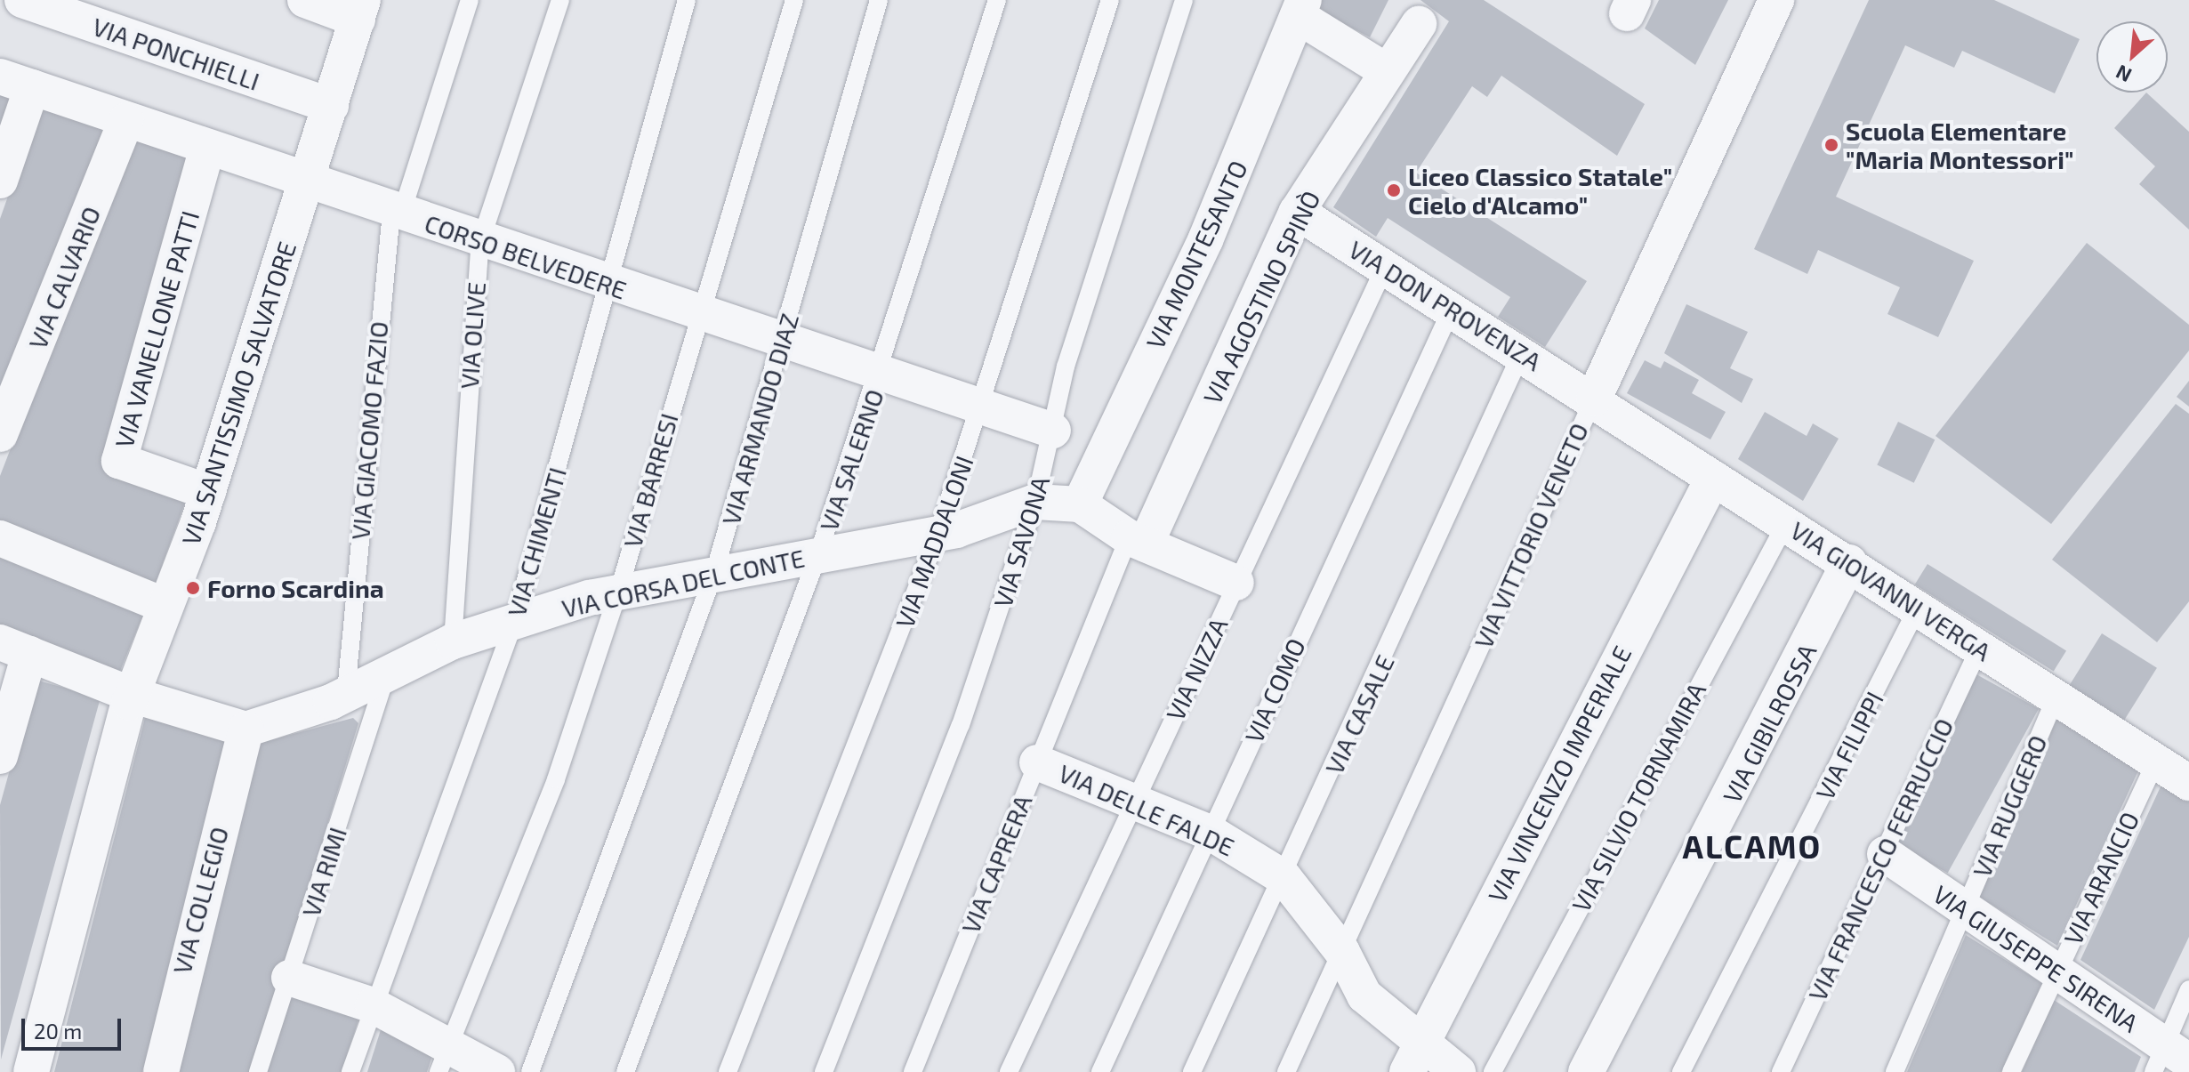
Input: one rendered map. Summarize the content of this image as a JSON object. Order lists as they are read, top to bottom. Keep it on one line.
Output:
{"streets":{"street":["VIA PONCHIELLI","VIA MONTESANTO","CORSO BELVEDERE","VIA CALVARIO","VIA AGOSTINO SPINÒ","VIA DON PROVENZA","VIA VANELLONE PATTI","VIA SANTISSIMO SALVATORE","VIA VITTORIO VENETO","VIA CORSA DEL CONTE","VIA GIOVANNI VERGA","VIA GIBILROSSA","VIA VINCENZO IMPERIALE","VIA DELLE FALDE","VIA COLLEGIO","VIA GIUSEPPE SIRENA"],"lane":["VIA OLIVE","VIA ARMANDO DIAZ","VIA GIACOMO FAZIO","VIA SALERNO","VIA BARRESI","VIA CHIMENTI","VIA MADDALONI","VIA SAVONA","VIA NIZZA","VIA COMO","VIA CASALE","VIA FILIPPI","VIA SILVIO TORNAMIRA","VIA RUGGERO","VIA FRANCESCO FERRUCCIO","VIA CAPRERA","VIA RIMI","VIA ARANCIO"]},"crossings":[["VIA PONCHIELLI","VIA SANTISSIMO SALVATORE"],["VIA MONTESANTO","VIA CORSA DEL CONTE"],["CORSO BELVEDERE","VIA CALVARIO"],["CORSO BELVEDERE","VIA VANELLONE PATTI"],["CORSO BELVEDERE","VIA OLIVE"],["CORSO BELVEDERE","VIA SANTISSIMO SALVATORE"],["CORSO BELVEDERE","VIA ARMANDO DIAZ"],["CORSO BELVEDERE","VIA GIACOMO FAZIO"],["CORSO BELVEDERE","VIA SALERNO"],["CORSO BELVEDERE","VIA BARRESI"],["CORSO BELVEDERE","VIA CHIMENTI"],["CORSO BELVEDERE","VIA MADDALONI"],["CORSO BELVEDERE","VIA SAVONA"],["VIA AGOSTINO SPINÒ","VIA DON PROVENZA"],["VIA AGOSTINO SPINÒ","VIA CAPRERA"],["VIA DON PROVENZA","VIA VITTORIO VENETO"],["VIA DON PROVENZA","VIA GIOVANNI VERGA"],["VIA DON PROVENZA","VIA NIZZA"],["VIA DON PROVENZA","VIA COMO"],["VIA DON PROVENZA","VIA CASALE"],["VIA VANELLONE PATTI","VIA SANTISSIMO SALVATORE"],["VIA OLIVE","VIA CORSA DEL CONTE"],["VIA ARMANDO DIAZ","VIA CORSA DEL CONTE"],["VIA GIACOMO FAZIO","VIA CORSA DEL CONTE"],["VIA SALERNO","VIA CORSA DEL CONTE"],["VIA BARRESI","VIA CORSA DEL CONTE"],["VIA VITTORIO VENETO","VIA GIOVANNI VERGA"],["VIA VITTORIO VENETO","VIA DELLE FALDE"],["VIA CHIMENTI","VIA CORSA DEL CONTE"],["VIA MADDALONI","VIA CORSA DEL CONTE"],["VIA SAVONA","VIA CORSA DEL CONTE"],["VIA CORSA DEL CONTE","VIA RIMI"],["VIA CORSA DEL CONTE","VIA COLLEGIO"],["VIA GIOVANNI VERGA","VIA GIBILROSSA"],["VIA GIOVANNI VERGA","VIA FILIPPI"],["VIA GIOVANNI VERGA","VIA VINCENZO IMPERIALE"],["VIA GIOVANNI VERGA","VIA SILVIO TORNAMIRA"],["VIA GIOVANNI VERGA","VIA RUGGERO"],["VIA GIOVANNI VERGA","VIA FRANCESCO FERRUCCIO"],["VIA GIOVANNI VERGA","VIA ARANCIO"],["VIA NIZZA","VIA DELLE FALDE"],["VIA COMO","VIA DELLE FALDE"],["VIA CASALE","VIA DELLE FALDE"],["VIA VINCENZO IMPERIALE","VIA DELLE FALDE"],["VIA RUGGERO","VIA GIUSEPPE SIRENA"],["VIA DELLE FALDE","VIA CAPRERA"],["VIA FRANCESCO FERRUCCIO","VIA GIUSEPPE SIRENA"],["VIA ARANCIO","VIA GIUSEPPE SIRENA"]],"districts":["ALCAMO"],"places":["Scuola Elementare \"Maria Montessori\"","Liceo Classico Statale\" Cielo d'Alcamo\"","Forno Scardina"],"scale_bar":"20 m","north":"bottom left"}
